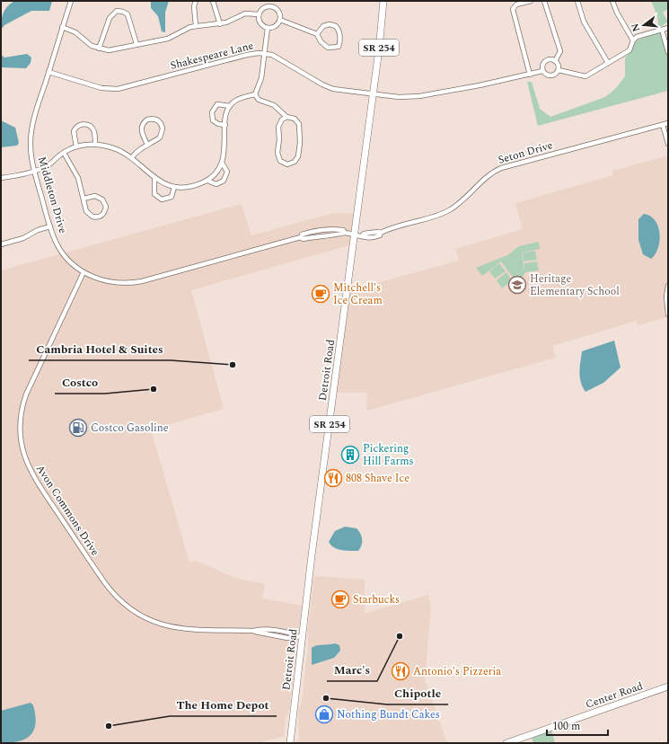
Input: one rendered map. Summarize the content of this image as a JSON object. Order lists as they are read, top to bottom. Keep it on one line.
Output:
{"streets":{"main road":["SR 254","Detroit Road","Center Road"],"street":["Shakespeare Lane","Seton Drive","Middleton Drive","Avon Commons Drive"]},"crossings":[["Shakespeare Lane","Middleton Drive"],["Shakespeare Lane","Detroit Road"],["Seton Drive","Middleton Drive"],["Seton Drive","Detroit Road"],["Middleton Drive","Detroit Road"],["Middleton Drive","Avon Commons Drive"],["Detroit Road","Avon Commons Drive"]],"places":{"school or university":["Heritage Elementary School"],"cafe":["Mitchell's Ice Cream","Starbucks"],"other":["Cambria Hotel & Suites","Costco","Marc's","Chipotle","The Home Depot"],"fuel station":["Costco Gasoline"],"building":["Pickering Hill Farms"],"restaurant":["808 Shave Ice","Antonio's Pizzeria"],"shop":["Nothing Bundt Cakes"]},"scale_bar":"100 m","north":"left"}
